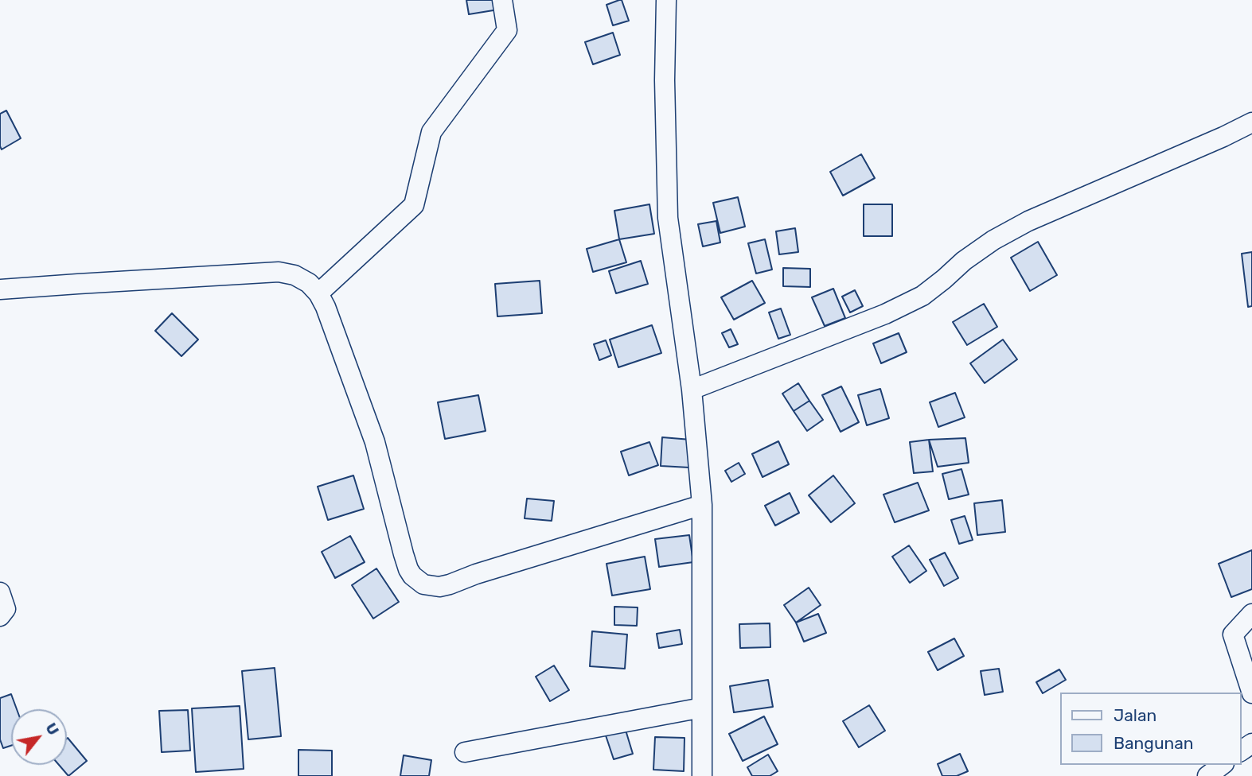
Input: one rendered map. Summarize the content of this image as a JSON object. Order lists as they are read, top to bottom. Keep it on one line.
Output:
{"legend":["Jalan","Bangunan"],"north":"top right"}
